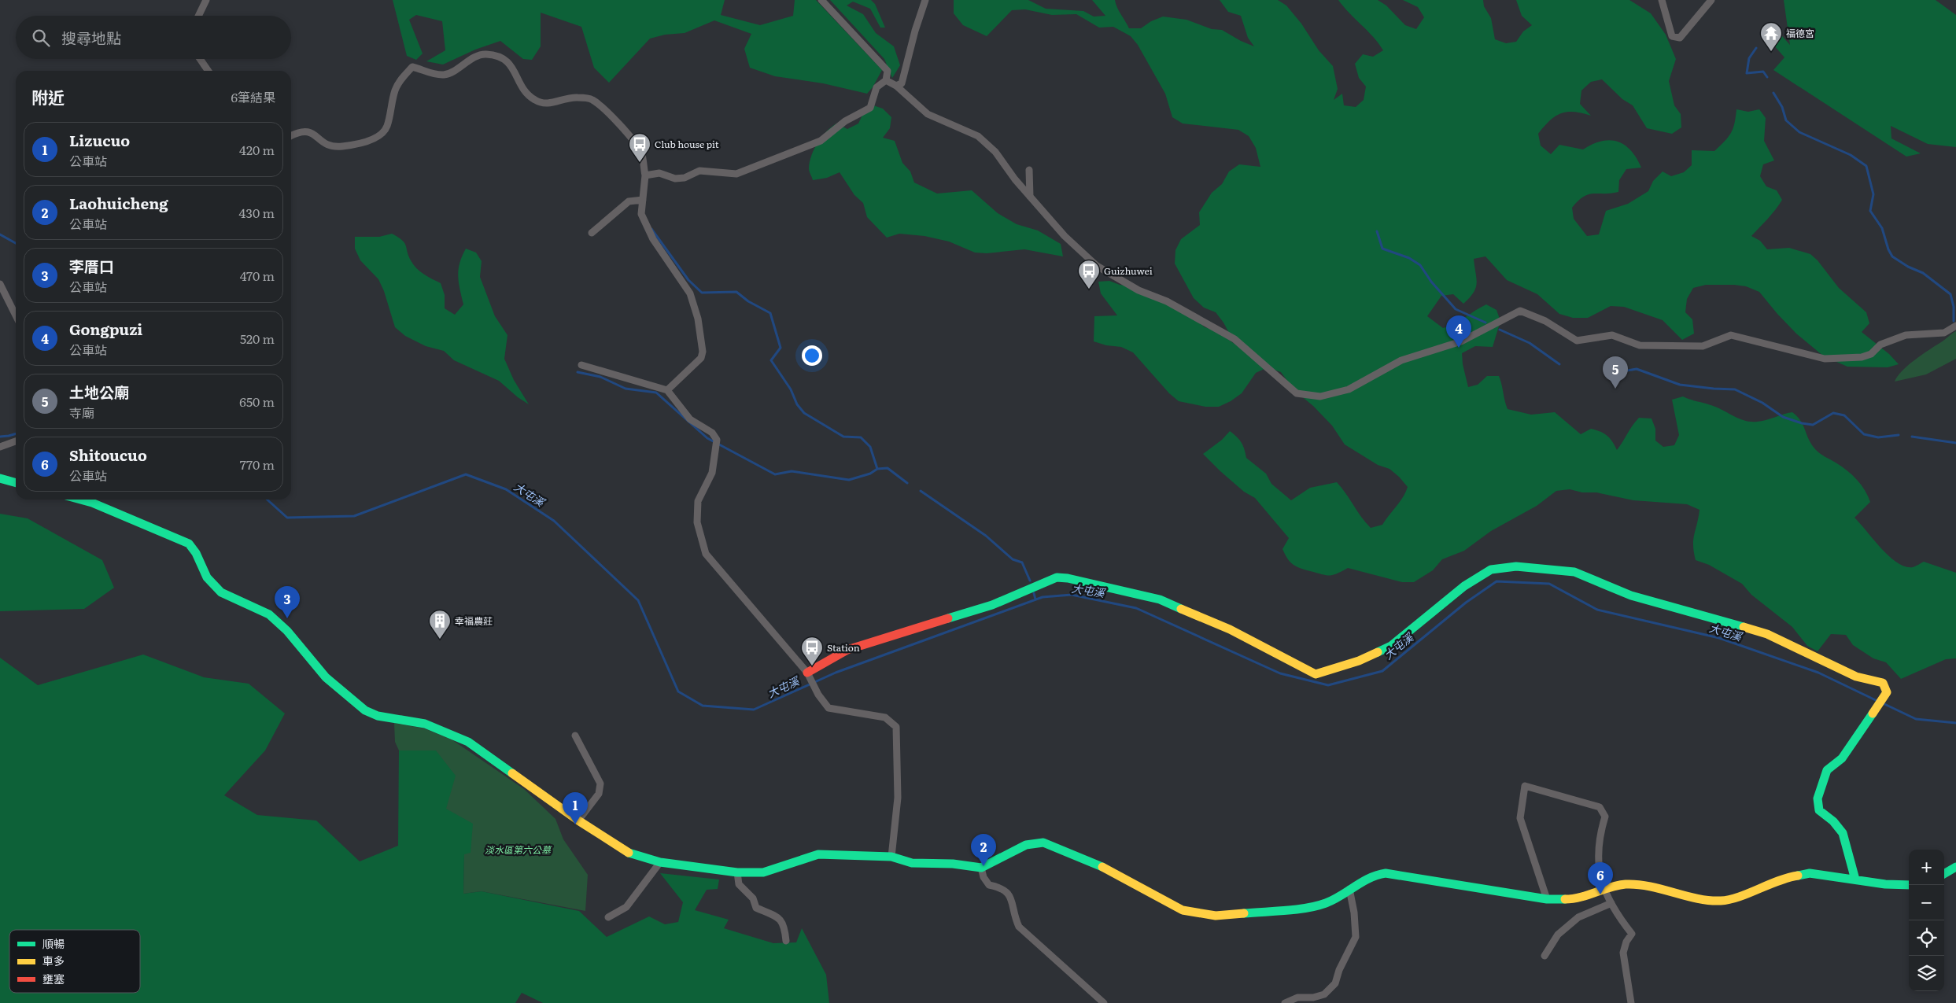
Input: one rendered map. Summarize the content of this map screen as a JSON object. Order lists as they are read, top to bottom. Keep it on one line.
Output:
{"water":["大屯溪"],"parks":["淡水區第六公墓"],"places":{"temple":["福德宮"],"bus stop":["Club house pit","Guizhuwei","Station"],"building":["幸福農莊"]},"legend":["順暢","車多","壅塞"],"page":{"search":"搜尋地點","heading":["附近","6筆結果"],"list":[{"mark":"1","name":"Lizucuo","note":"公車站","value":"420 m"},{"mark":"2","name":"Laohuicheng","note":"公車站","value":"430 m"},{"mark":"3","name":"李厝口","note":"公車站","value":"470 m"},{"mark":"4","name":"Gongpuzi","note":"公車站","value":"520 m"},{"mark":"5","name":"土地公廟","note":"寺廟","value":"650 m"},{"mark":"6","name":"Shitoucuo","note":"公車站","value":"770 m"}],"pins":["4","5","3","1","2","6"],"map_buttons":["+","−"]}}
